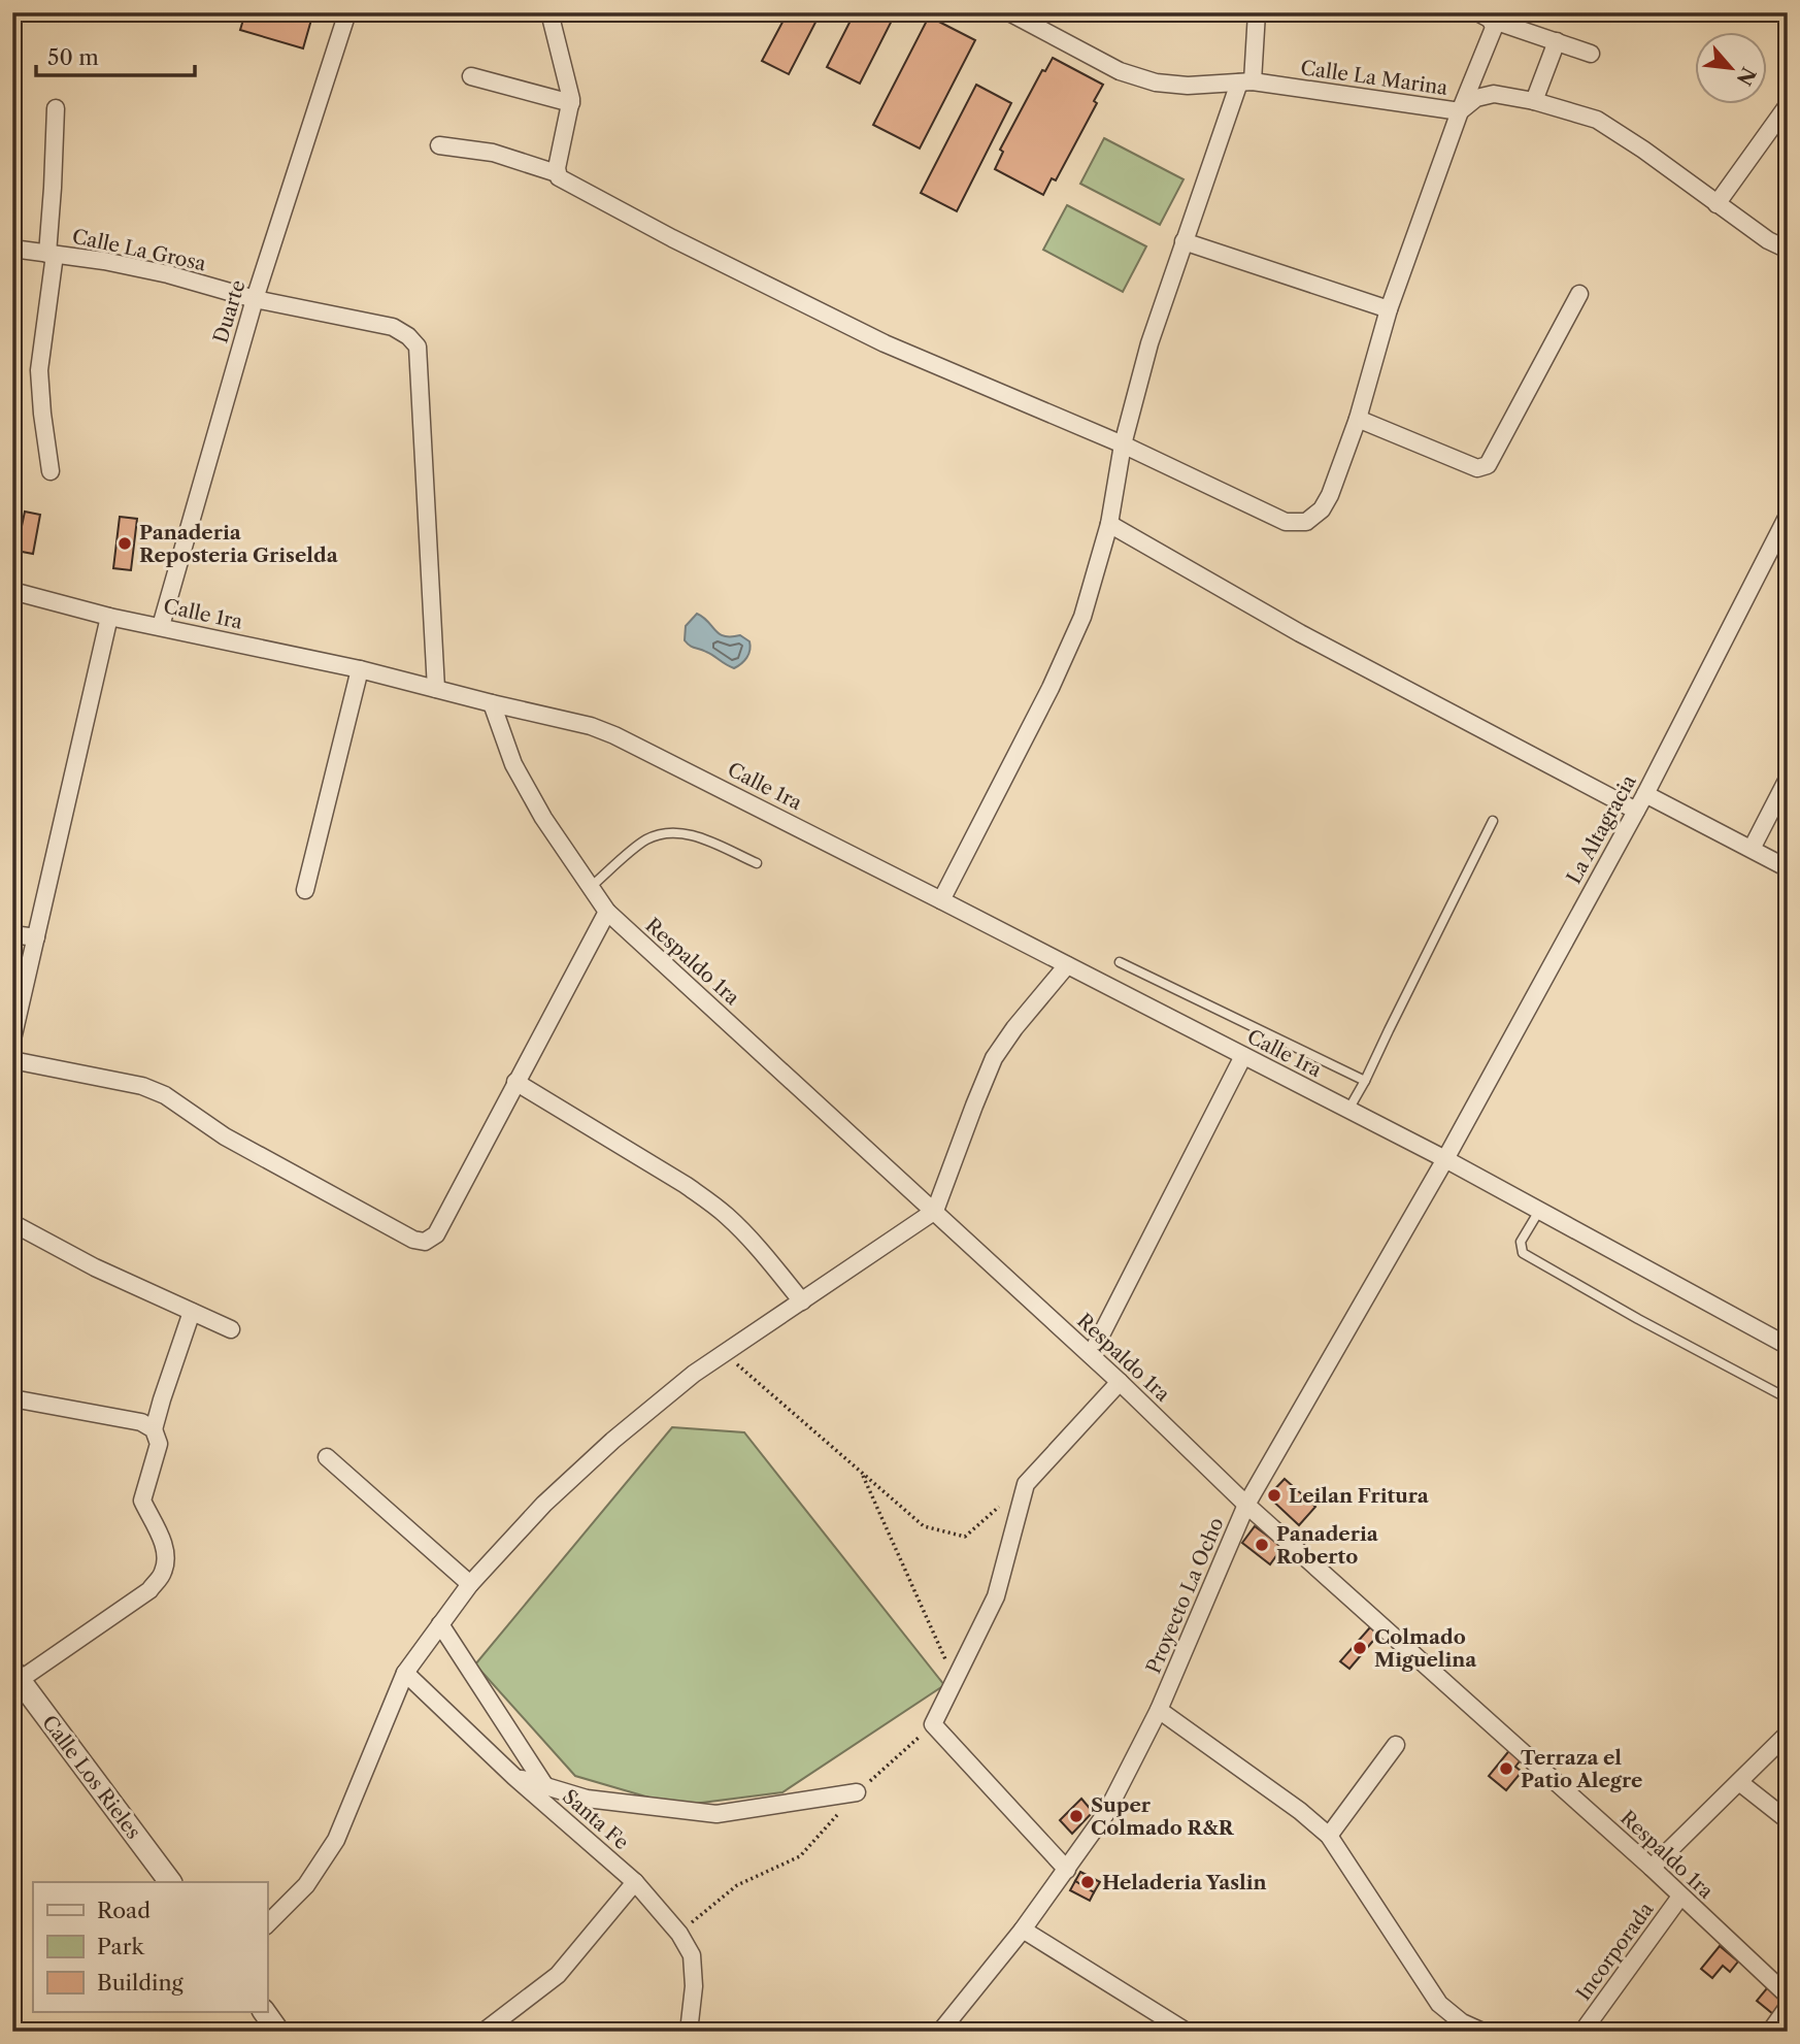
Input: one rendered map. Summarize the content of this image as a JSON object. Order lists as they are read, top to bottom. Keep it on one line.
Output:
{"streets":{"street":["Calle La Marina","Calle La Grosa","Duarte","Calle 1ra","La Altagracia","Respaldo 1ra","Proyecto La Ocho","Calle Los Rieles","Santa Fe","Incorporada"]},"crossings":[["Calle La Grosa","Duarte"],["Calle La Grosa","Calle 1ra"],["Duarte","Calle 1ra"],["Calle 1ra","La Altagracia"],["Calle 1ra","Respaldo 1ra"],["Calle 1ra","Proyecto La Ocho"],["La Altagracia","Proyecto La Ocho"],["Respaldo 1ra","Proyecto La Ocho"],["Respaldo 1ra","Incorporada"]],"places":["Panaderia Reposteria Griselda","Leilan Fritura","Panaderia Roberto","Colmado Miguelina","Terraza el Patio Alegre","Super Colmado R&R","Heladeria Yaslin"],"legend":["Road","Park","Building"],"scale_bar":"50 m","north":"bottom right"}
